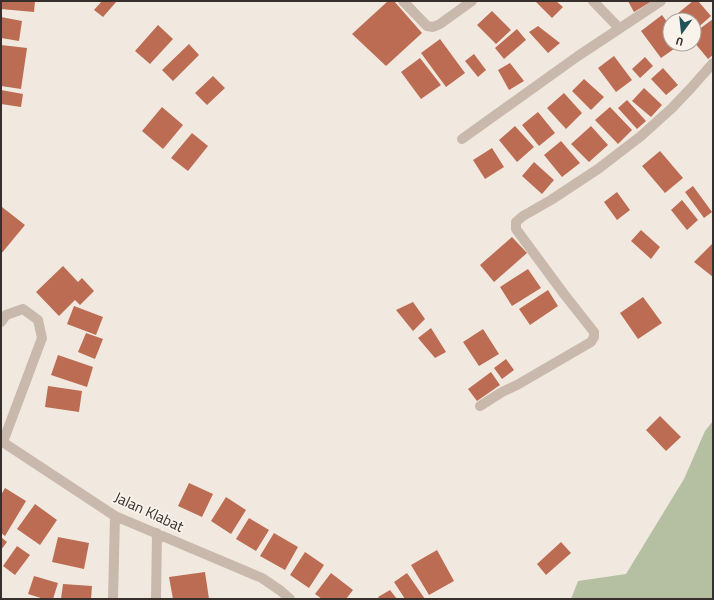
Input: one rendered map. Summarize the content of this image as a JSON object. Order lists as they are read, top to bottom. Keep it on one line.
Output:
{"streets":{"street":["Jalan Klabat"]},"north":"bottom"}
